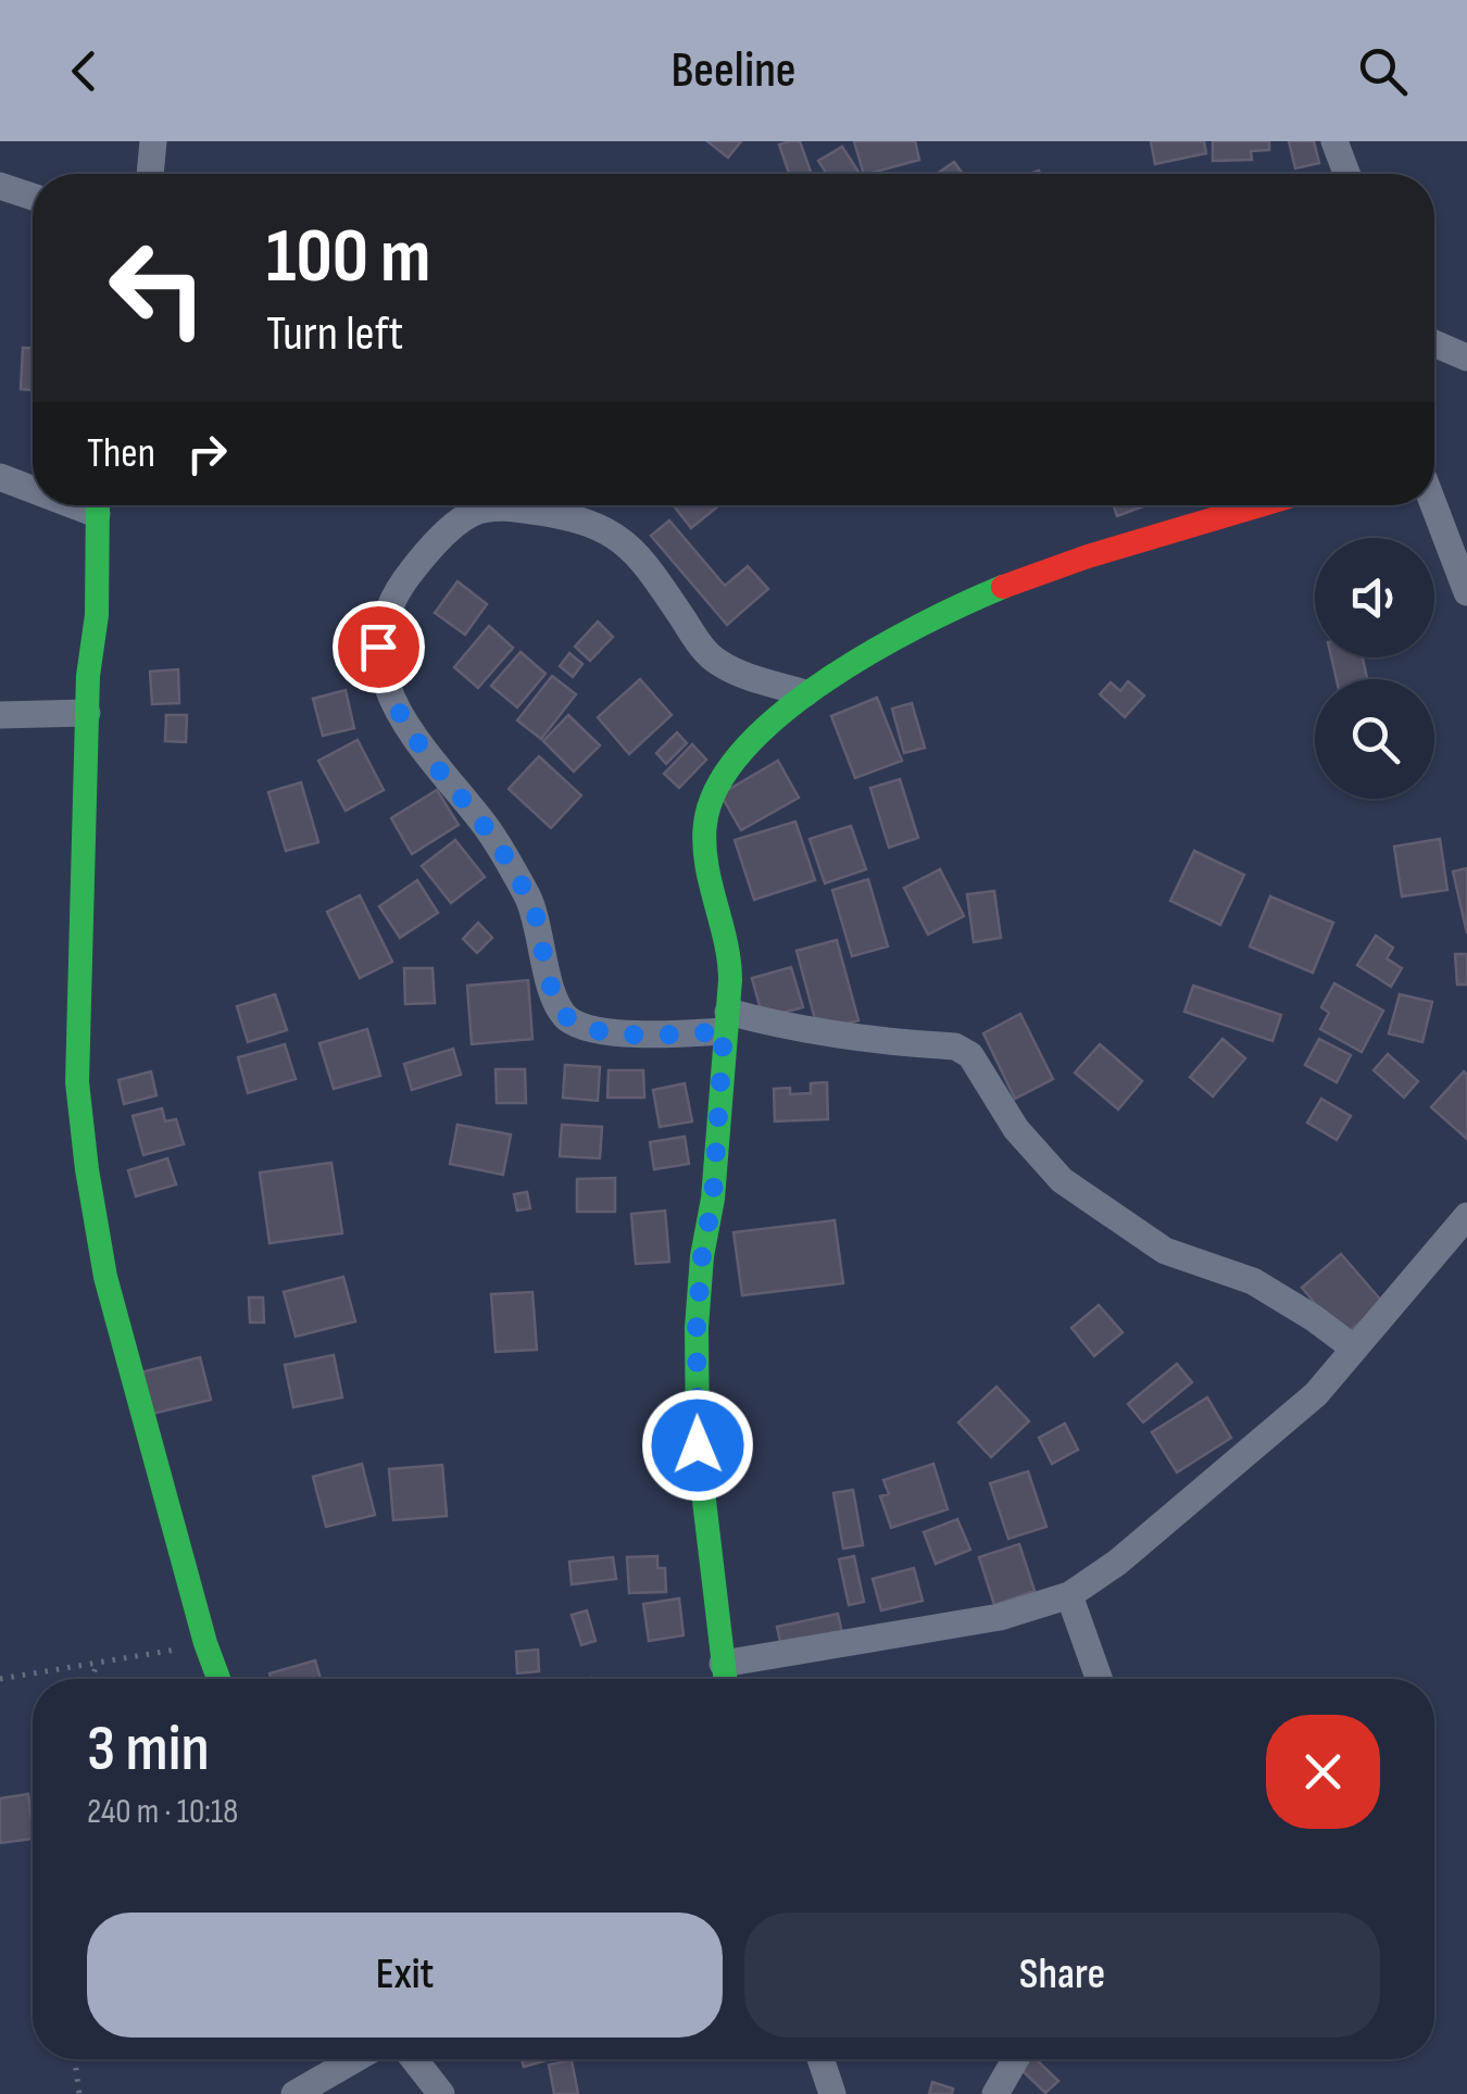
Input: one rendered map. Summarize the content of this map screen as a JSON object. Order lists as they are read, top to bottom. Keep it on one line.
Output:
{"page":{"header":"Beeline","turn":["100 m","Turn left"],"then":"Then","heading":["3 min","240 m · 10:18"],"buttons":["Exit","Share"]}}
